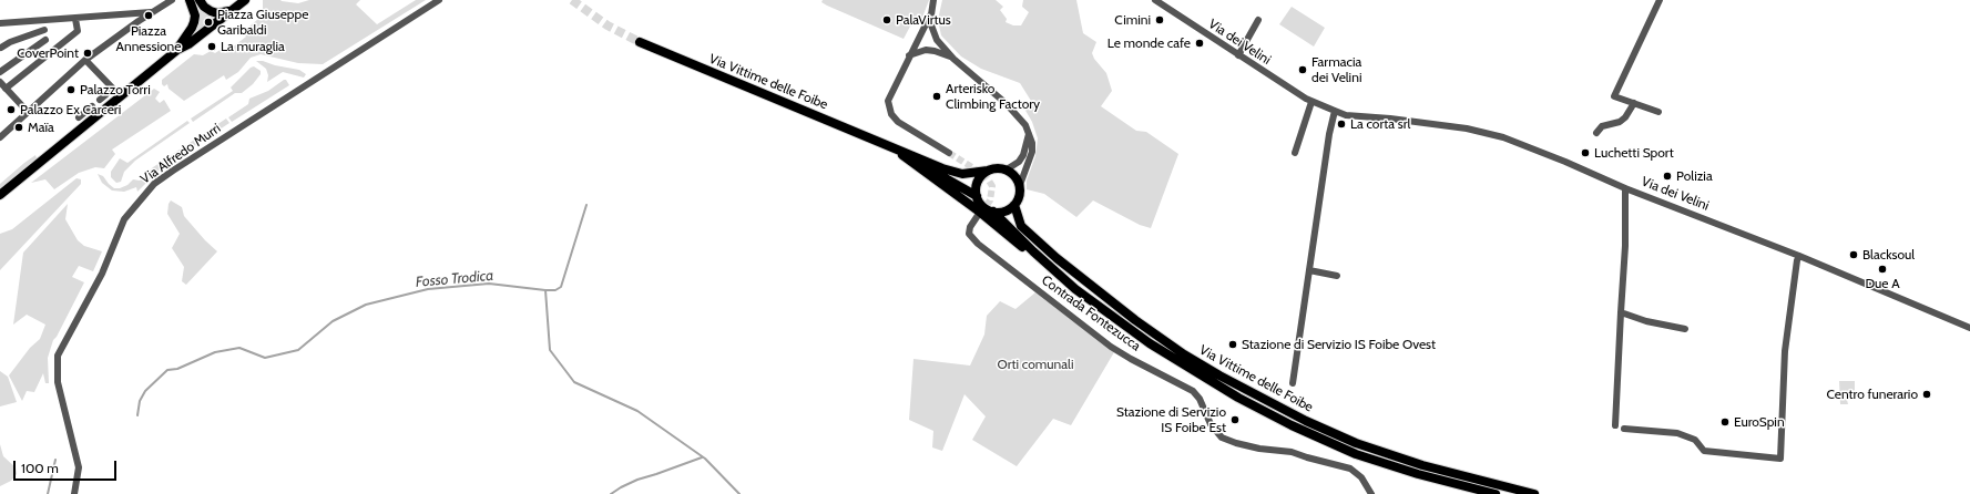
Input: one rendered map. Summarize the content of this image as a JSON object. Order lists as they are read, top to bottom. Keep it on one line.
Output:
{"streets":{"main road":["Via Vittime delle Foibe"],"street":["Via dei Velini","Via Alfredo Murri","Contrada Fontezucca"]},"water":["Fosso Trodica"],"parks":["Orti comunali"],"places":["Piazza Annessione","PalaVirtus","Cimini","Piazza Giuseppe Garibaldi","Le monde cafe","La muraglia","CoverPoint","Farmacia dei Velini","Palazzo Torri","Arterisko Climbing Factory","Palazzo Ex Carceri","La corta srl","Maïa","Luchetti Sport","Polizia","Blacksoul","Due A","Stazione di Servizio IS Foibe Ovest","Centro funerario","Stazione di Servizio IS Foibe Est","EuroSpin"],"scale_bar":"100 m"}
